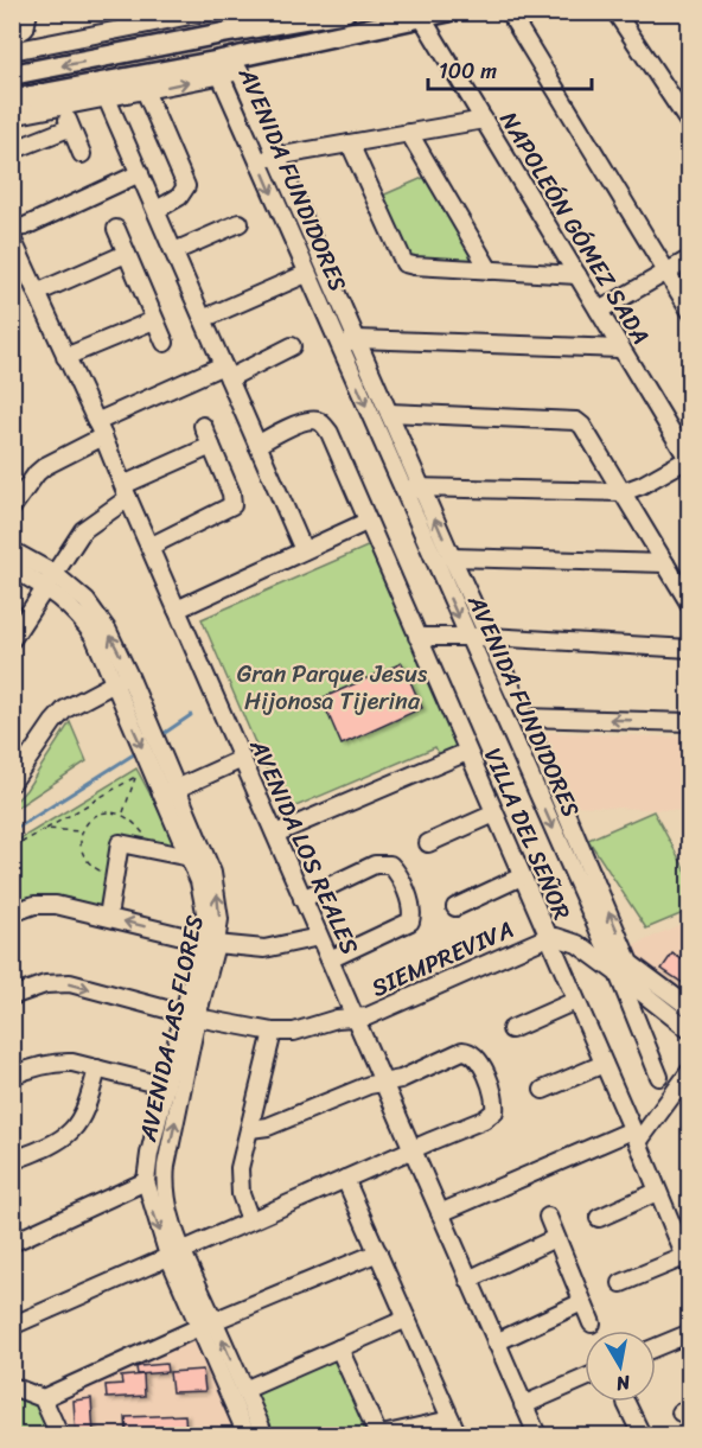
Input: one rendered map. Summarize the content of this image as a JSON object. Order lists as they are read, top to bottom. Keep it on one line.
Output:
{"streets":{"street":["AVENIDA FUNDIDORES","NAPOLEÓN GÓMEZ SADA","VILLA DEL SEÑOR","AVENIDA LOS REALES","SIEMPREVIVA","AVENIDA LAS FLORES"]},"crossings":[["AVENIDA FUNDIDORES","SIEMPREVIVA"],["VILLA DEL SEÑOR","SIEMPREVIVA"],["AVENIDA LOS REALES","SIEMPREVIVA"],["SIEMPREVIVA","AVENIDA LAS FLORES"]],"parks":["Gran Parque Jesus Hijonosa Tijerina"],"scale_bar":"100 m","north":"bottom"}
